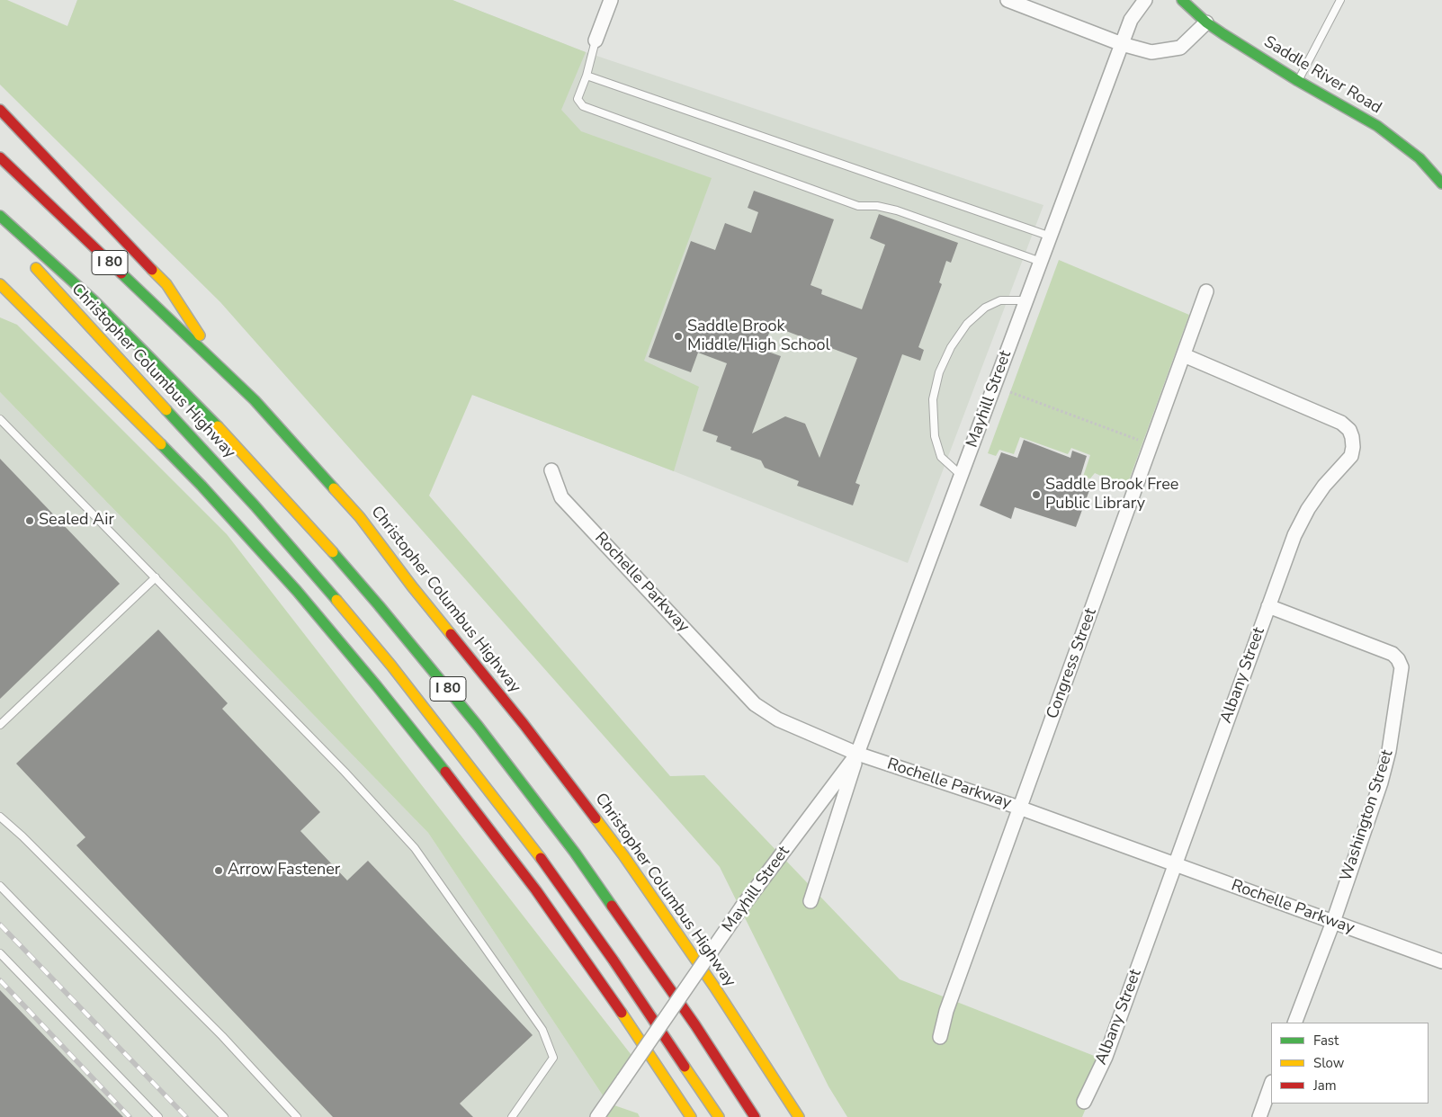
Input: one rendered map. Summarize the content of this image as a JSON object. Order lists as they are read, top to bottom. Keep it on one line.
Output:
{"streets":{"main road":["Saddle River Road","I 80","Christopher Columbus Highway"],"street":["Mayhill Street","Rochelle Parkway","Congress Street","Albany Street","Washington Street"]},"crossings":[["Mayhill Street","Rochelle Parkway"],["Rochelle Parkway","Congress Street"],["Rochelle Parkway","Albany Street"],["Rochelle Parkway","Washington Street"],["Congress Street","Albany Street"],["Albany Street","Washington Street"]],"places":["Saddle Brook Middle/High School","Saddle Brook Free Public Library","Sealed Air","Arrow Fastener"],"legend":["Fast","Slow","Jam"]}
